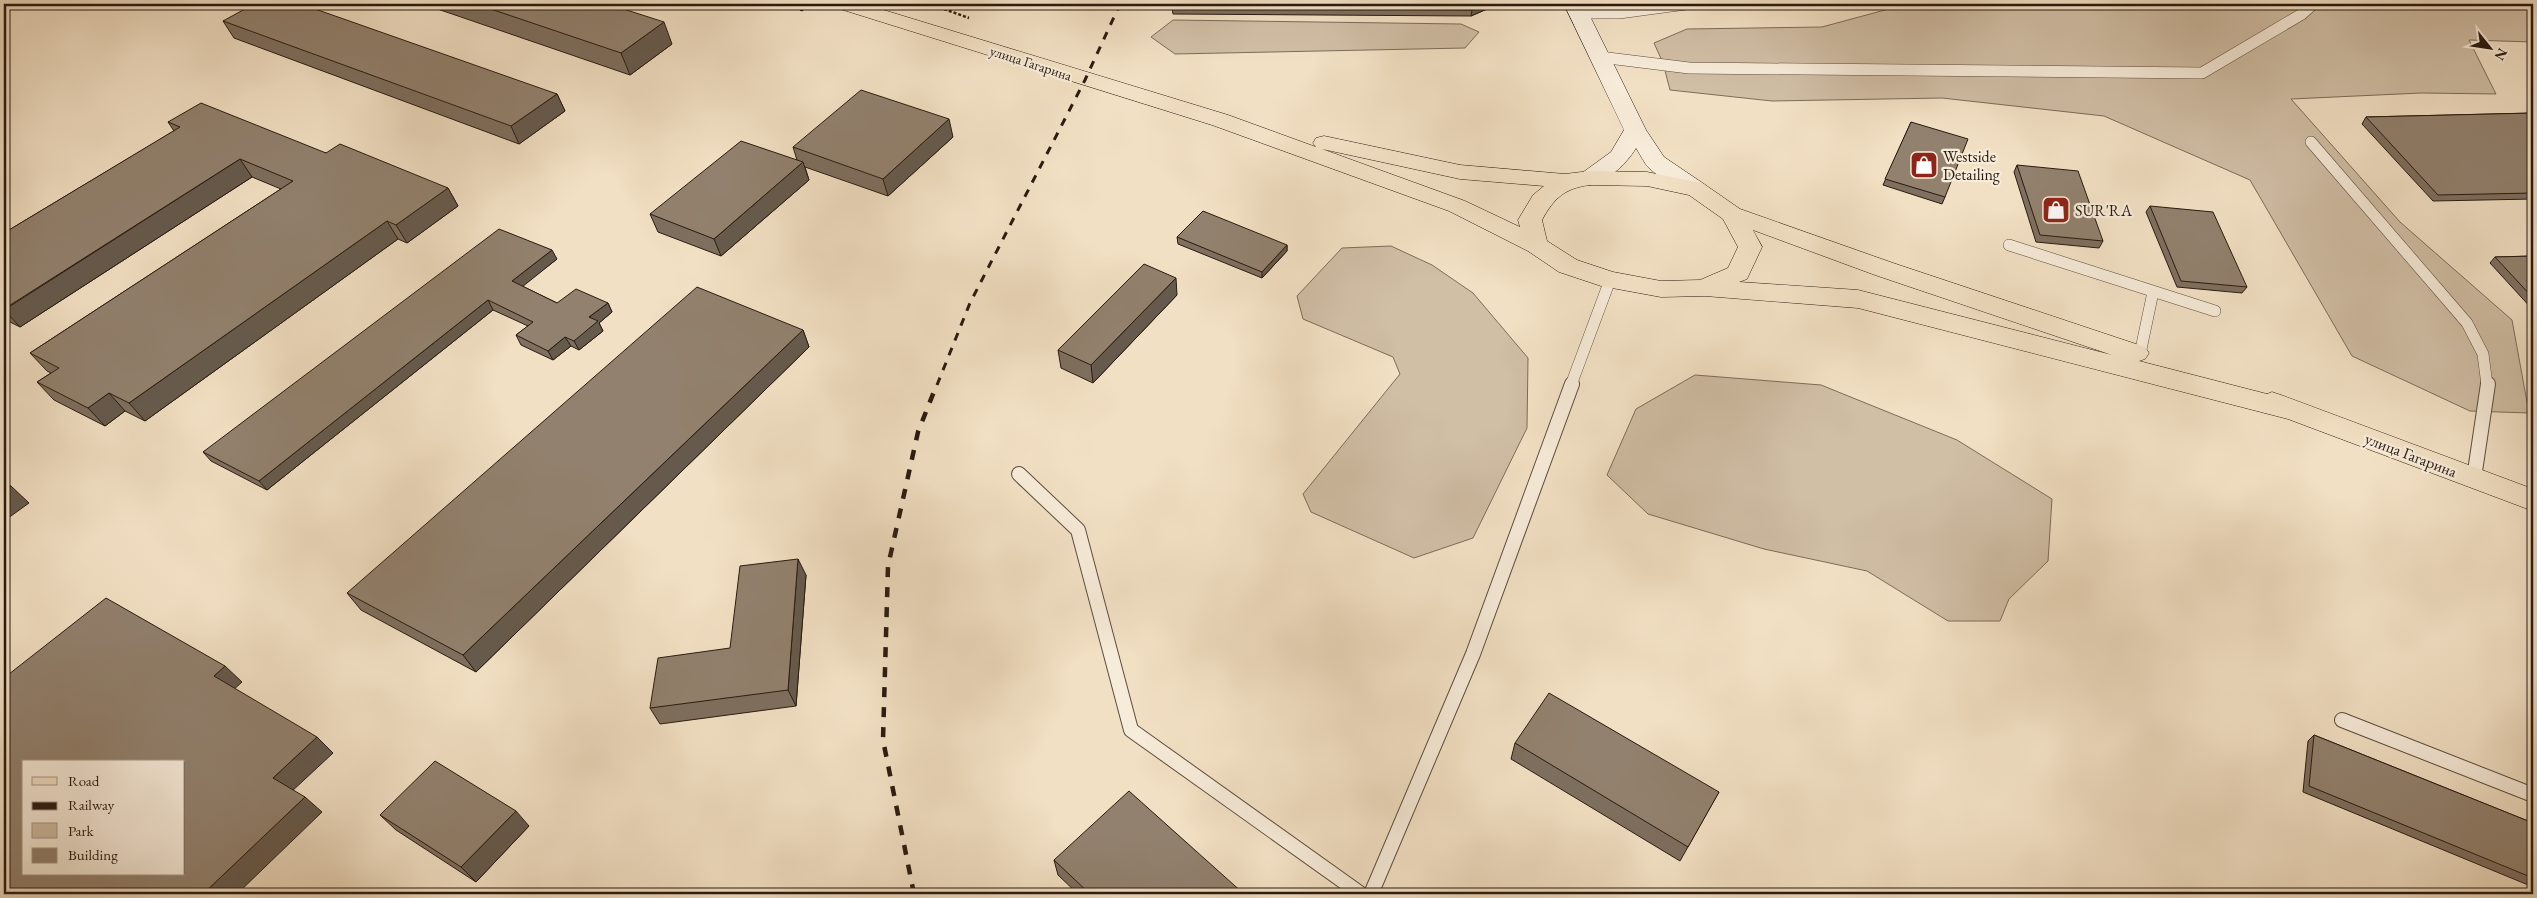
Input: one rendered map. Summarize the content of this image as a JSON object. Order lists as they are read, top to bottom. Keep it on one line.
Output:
{"streets":{"main road":["улица Гагарина"]},"places":{"shop":["Westside Detailing","SUR'RA"]},"legend":["Road","Railway","Park","Building"],"north":"bottom right"}
